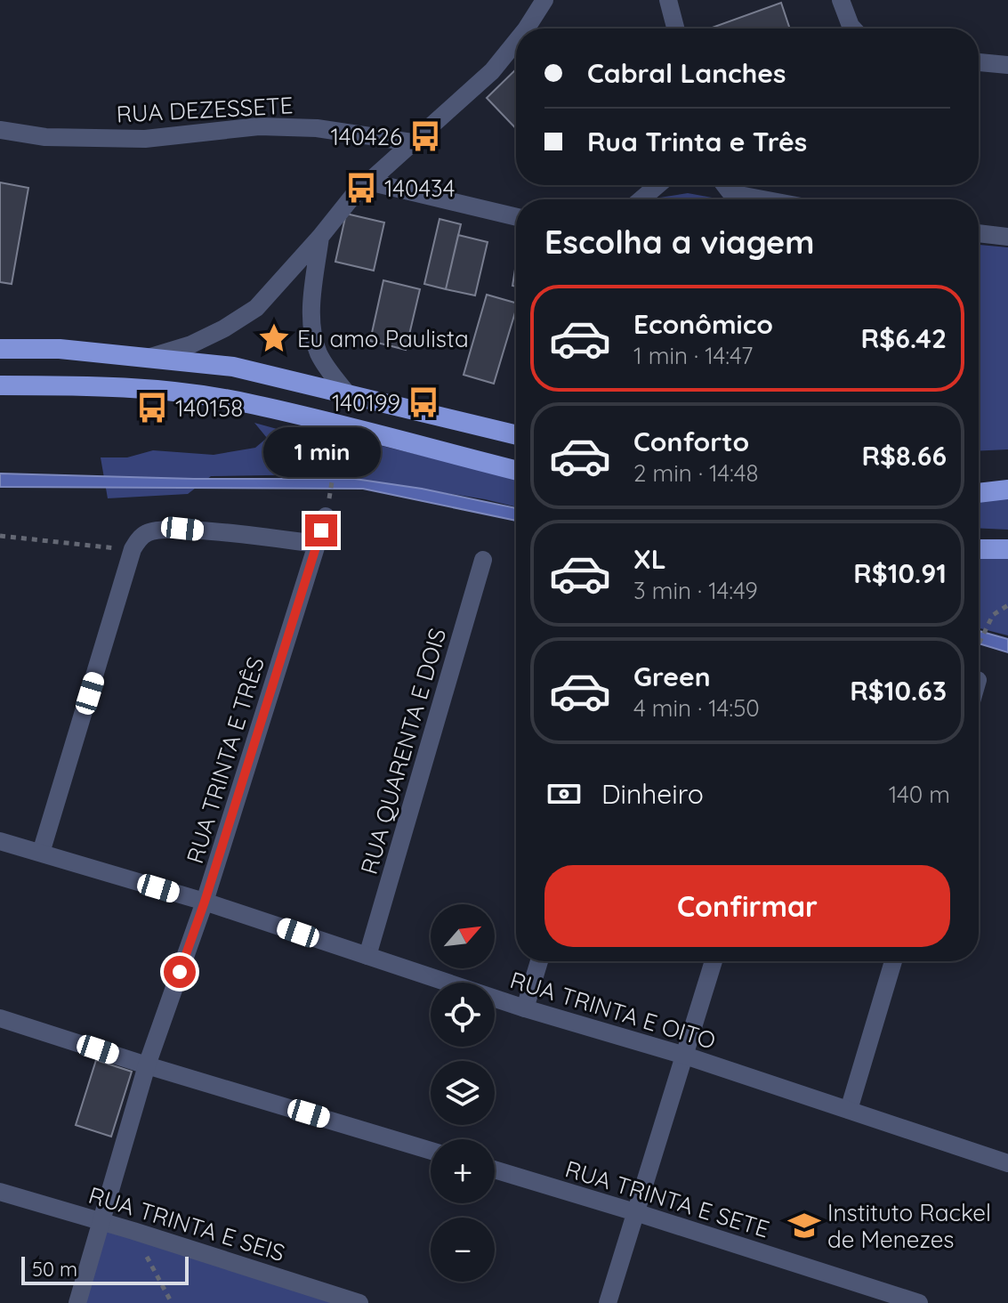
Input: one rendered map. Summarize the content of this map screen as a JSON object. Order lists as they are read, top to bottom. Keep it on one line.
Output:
{"streets":{"street":["RUA DEZESSETE","RUA QUARENTA E DOIS","RUA TRINTA E TRÊS","RUA TRINTA E OITO","RUA TRINTA E SETE","RUA TRINTA E SEIS"]},"crossings":[["RUA QUARENTA E DOIS","RUA TRINTA E OITO"],["RUA TRINTA E TRÊS","RUA TRINTA E OITO"],["RUA TRINTA E TRÊS","RUA TRINTA E SEIS"]],"places":{"bus stop":["140426","140434","140199","140158"],"place":["Eu amo Paulista"],"school or university":["Instituto Rackel de Menezes"]},"scale_bar":"50 m","north":"top right","page":{"banner":["Cabral Lanches","Rua Trinta e Três"],"heading":"Escolha a viagem","list":[{"name":"Econômico","note":"1 min · 14:47","value":"R$6.42"},{"name":"Conforto","note":"2 min · 14:48","value":"R$8.66"},{"name":"XL","note":"3 min · 14:49","value":"R$10.91"},{"name":"Green","note":"4 min · 14:50","value":"R$10.63"}],"bubble":"1 min","pay":["Dinheiro","140 m"],"buttons":"Confirmar","map_buttons":["+","−"],"scale":"50 m"}}
